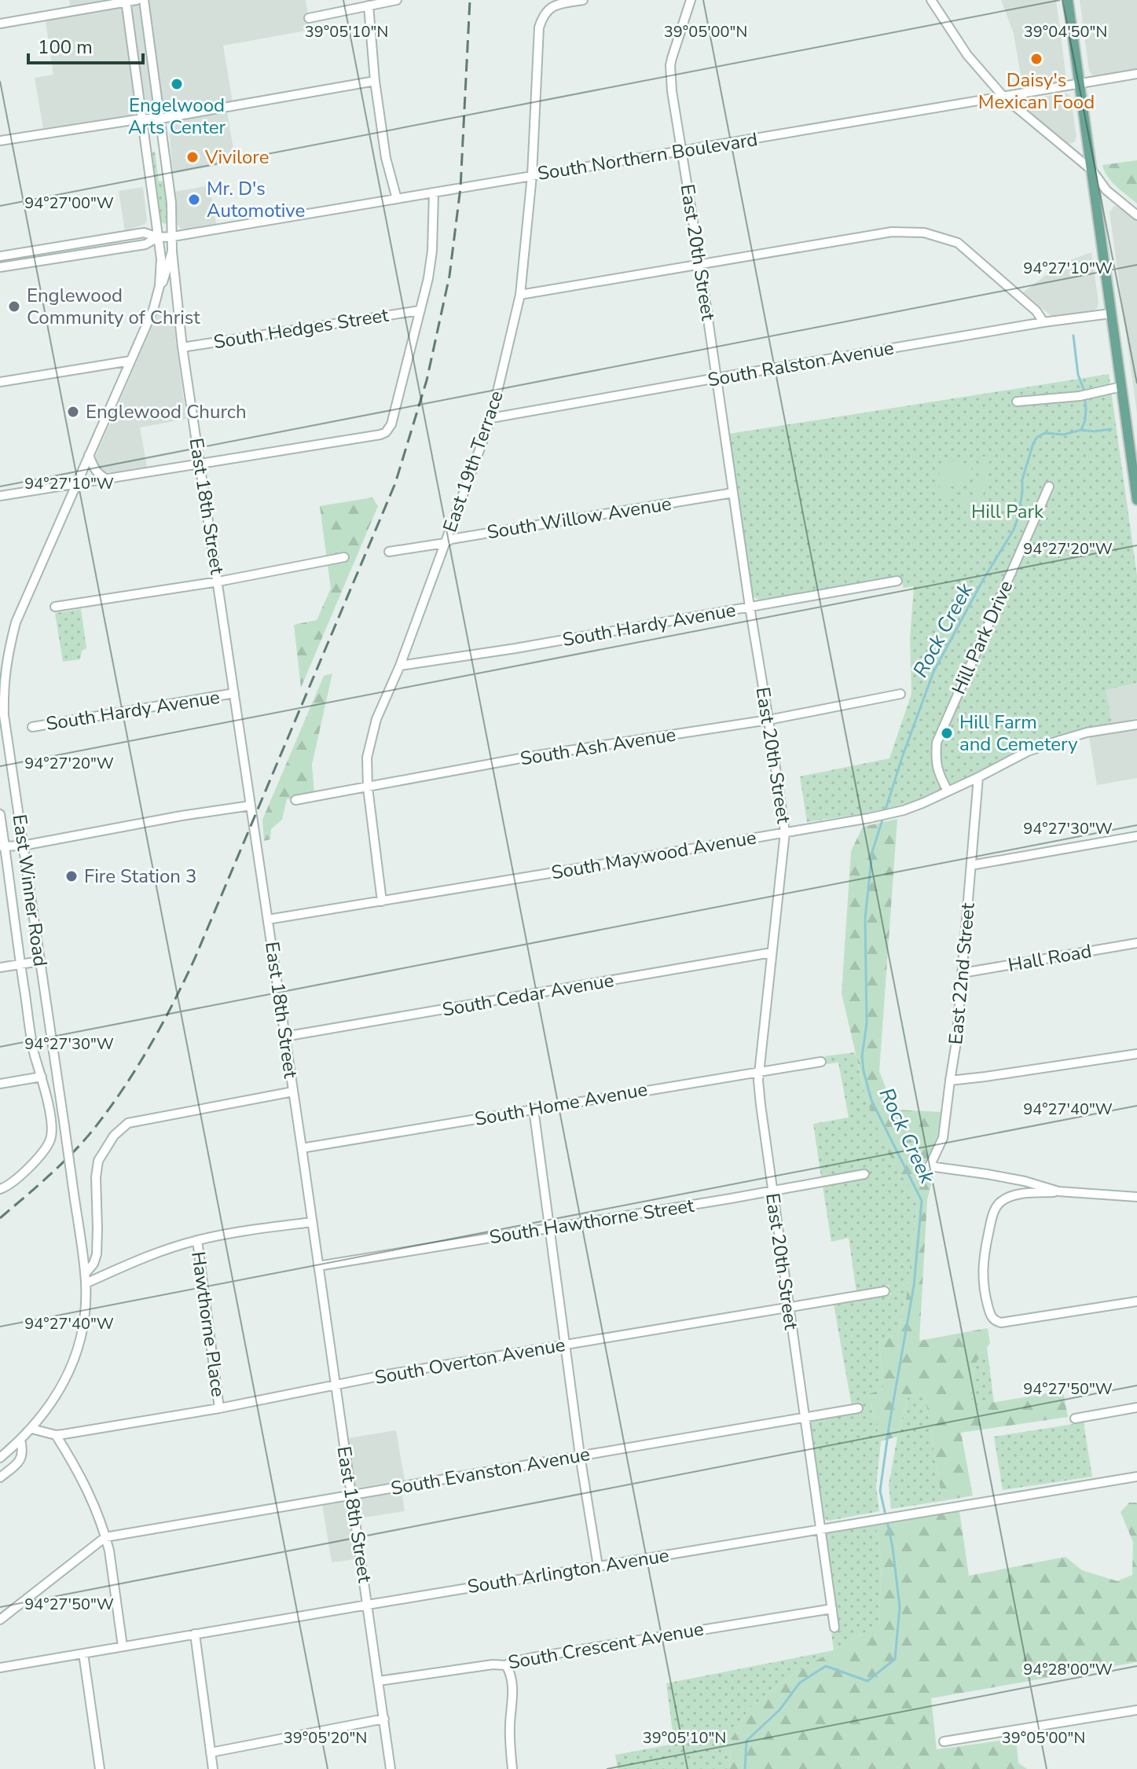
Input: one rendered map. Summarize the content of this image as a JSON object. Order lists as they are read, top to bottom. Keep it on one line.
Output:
{"streets":{"street":["South Northern Boulevard","East 20th Street","South Hedges Street","South Ralston Avenue","East 19th Terrace","East 18th Street","South Willow Avenue","South Hardy Avenue","Hill Park Drive","South Ash Avenue","South Maywood Avenue","East Winner Road","Hall Road","East 22nd Street","South Cedar Avenue","South Home Avenue","South Hawthorne Street","Hawthorne Place","South Overton Avenue","South Evanston Avenue","South Arlington Avenue","South Crescent Avenue"]},"crossings":[["South Northern Boulevard","East 20th Street"],["South Northern Boulevard","East 19th Terrace"],["South Northern Boulevard","East Winner Road"],["East 20th Street","South Ralston Avenue"],["East 20th Street","South Willow Avenue"],["East 20th Street","South Hardy Avenue"],["East 20th Street","South Ash Avenue"],["East 20th Street","South Maywood Avenue"],["East 20th Street","South Cedar Avenue"],["East 20th Street","South Home Avenue"],["East 20th Street","South Hawthorne Street"],["East 20th Street","South Overton Avenue"],["East 20th Street","South Evanston Avenue"],["East 20th Street","South Arlington Avenue"],["East 20th Street","South Crescent Avenue"],["South Hedges Street","East 18th Street"],["South Ralston Avenue","East 19th Terrace"],["East 19th Terrace","South Willow Avenue"],["East 19th Terrace","South Hardy Avenue"],["East 19th Terrace","South Ash Avenue"],["East 19th Terrace","South Maywood Avenue"],["East 18th Street","South Hardy Avenue"],["East 18th Street","South Maywood Avenue"],["East 18th Street","East Winner Road"],["East 18th Street","South Cedar Avenue"],["East 18th Street","South Home Avenue"],["East 18th Street","South Hawthorne Street"],["East 18th Street","South Overton Avenue"],["East 18th Street","South Evanston Avenue"],["East 18th Street","South Arlington Avenue"],["East 18th Street","South Crescent Avenue"],["Hill Park Drive","South Maywood Avenue"],["South Maywood Avenue","East 22nd Street"],["Hall Road","East 22nd Street"],["Hawthorne Place","South Overton Avenue"]],"water":["Rock Creek"],"parks":["Hill Park"],"places":["Daisy's Mexican Food","Engelwood Arts Center","Vivilore","Mr. D's Automotive","Englewood Community of Christ","Englewood Church","Hill Farm and Cemetery","Fire Station 3"],"scale_bar":"100 m","coordinates":["39°05'10\"N","39°05'00\"N","39°04'50\"N","94°27'00\"W","94°27'10\"W","94°27'20\"W","94°27'30\"W","94°27'40\"W","94°27'50\"W","94°28'00\"W","39°05'20\"N"]}
